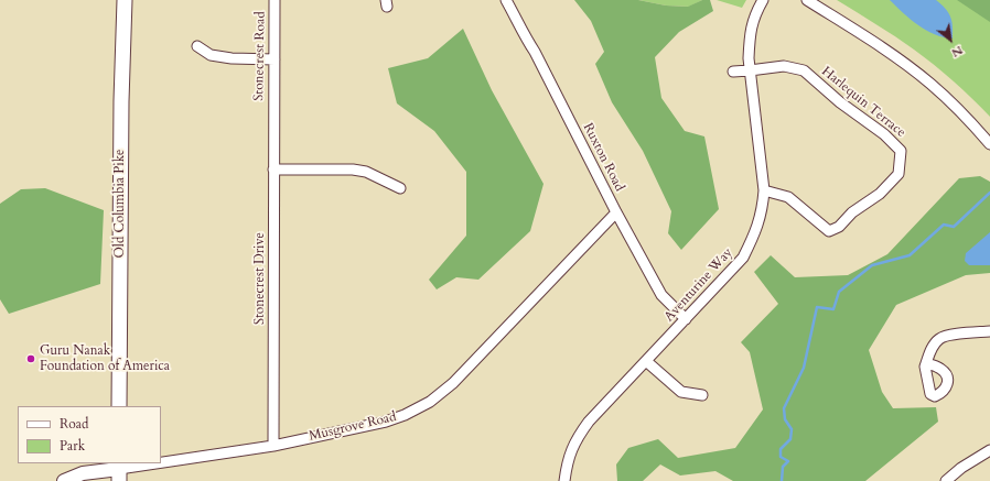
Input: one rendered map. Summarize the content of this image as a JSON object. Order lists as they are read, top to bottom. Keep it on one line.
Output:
{"streets":{"main road":["Old Columbia Pike"],"street":["Stonecrest Road","Harlequin Terrace","Ruxton Road","Stonecrest Drive","Aventurine Way","Musgrove Road"]},"crossings":[["Stonecrest Road","Stonecrest Drive"],["Harlequin Terrace","Aventurine Way"],["Ruxton Road","Aventurine Way"],["Ruxton Road","Musgrove Road"],["Stonecrest Drive","Musgrove Road"]],"places":["Guru Nanak Foundation of America"],"legend":["Road","Park"],"north":"bottom right"}
